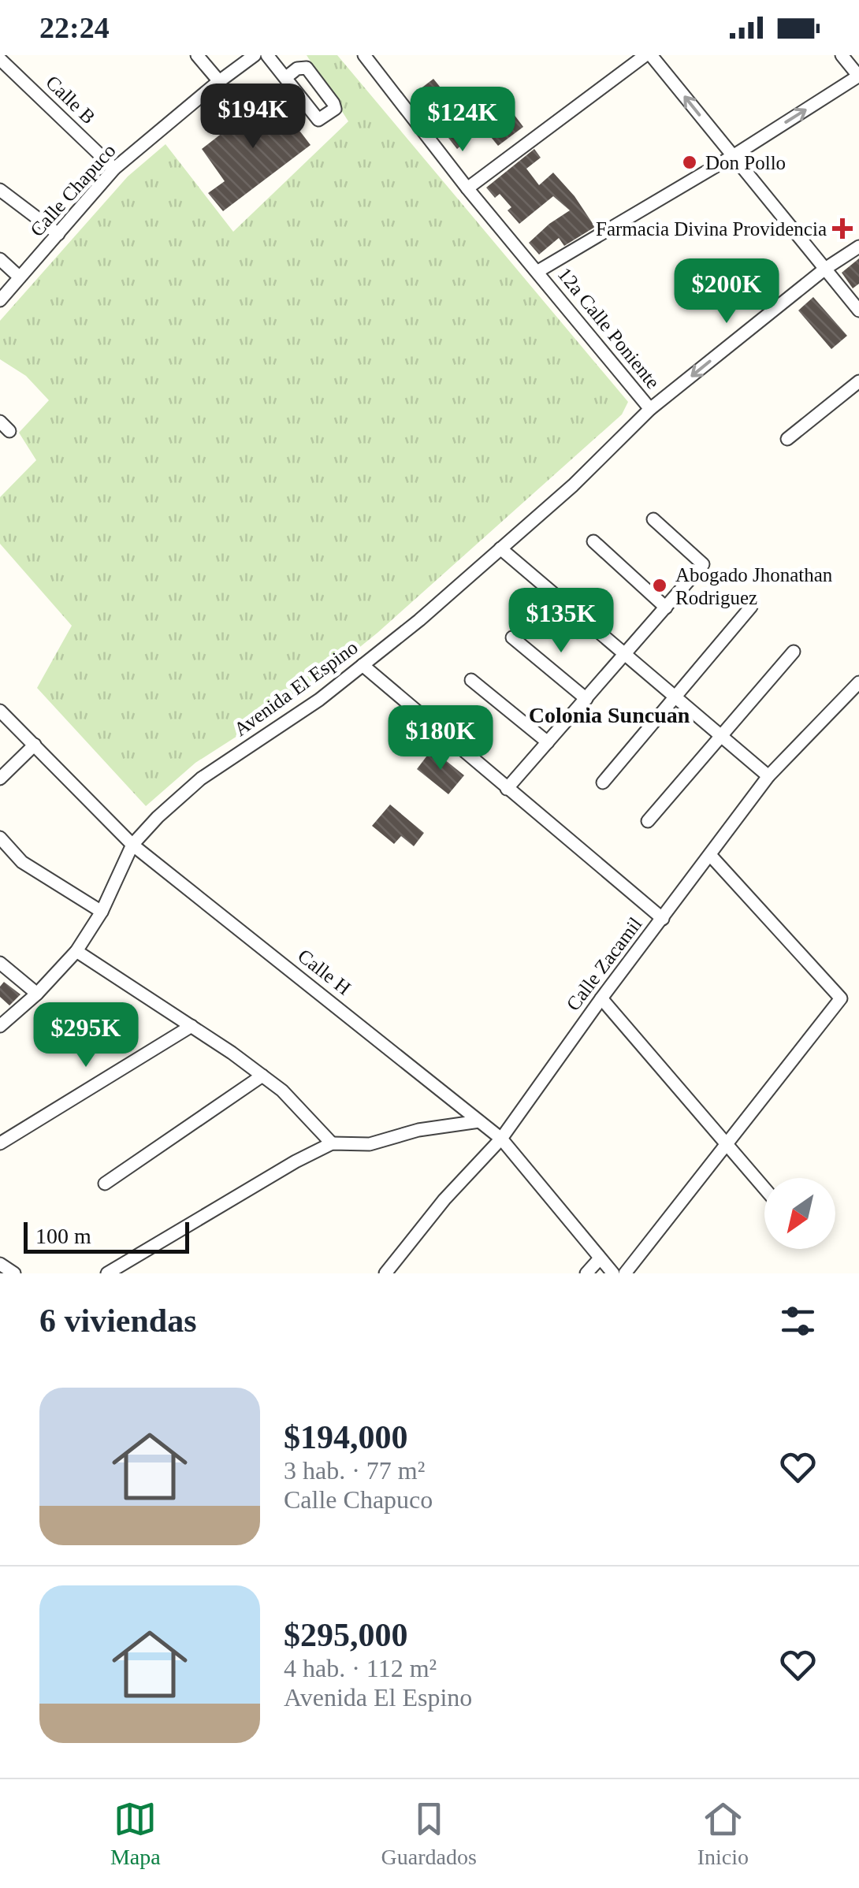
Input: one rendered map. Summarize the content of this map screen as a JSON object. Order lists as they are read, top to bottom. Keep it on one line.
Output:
{"streets":{"street":["Calle B","Calle Chapuco","12a Calle Poniente","Avenida El Espino","Calle Zacamil","Calle H"]},"crossings":[["Calle B","Calle Chapuco"],["12a Calle Poniente","Avenida El Espino"],["Avenida El Espino","Calle H"],["Calle Zacamil","Calle H"]],"districts":["Colonia Suncuan"],"places":{"other":["Don Pollo","Abogado Jhonathan Rodriguez"],"health":["Farmacia Divina Providencia"]},"scale_bar":"100 m","north":"bottom left","page":{"status":"22:24","price":["$194K","$124K","$200K","$135K","$180K","$295K"],"scale":"100 m","heading":"6 viviendas","list":[{"name":"$194,000","note":"3 hab. · 77 m² · Calle Chapuco"},{"name":"$295,000","note":"4 hab. · 112 m² · Avenida El Espino"}],"tabs":["Mapa","Guardados","Inicio"]}}
